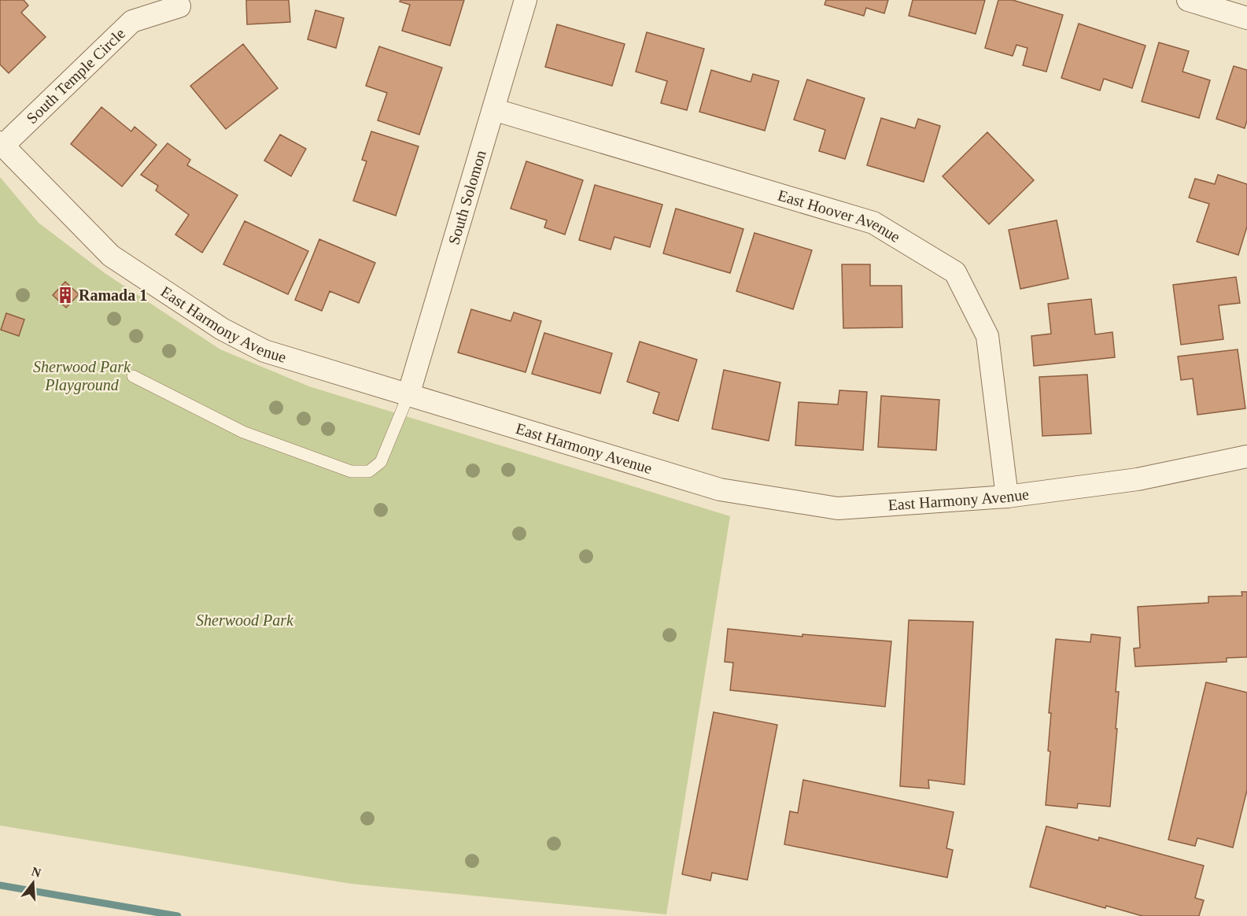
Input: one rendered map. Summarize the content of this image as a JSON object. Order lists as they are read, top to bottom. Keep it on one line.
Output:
{"streets":{"street":["South Temple Circle","South Solomon","East Hoover Avenue","East Harmony Avenue"]},"crossings":[["South Temple Circle","East Harmony Avenue"],["South Solomon","East Hoover Avenue"],["South Solomon","East Harmony Avenue"],["East Hoover Avenue","East Harmony Avenue"]],"parks":["Sherwood Park Playground","Sherwood Park"],"places":{"building":["Ramada 1"]},"north":"top"}
